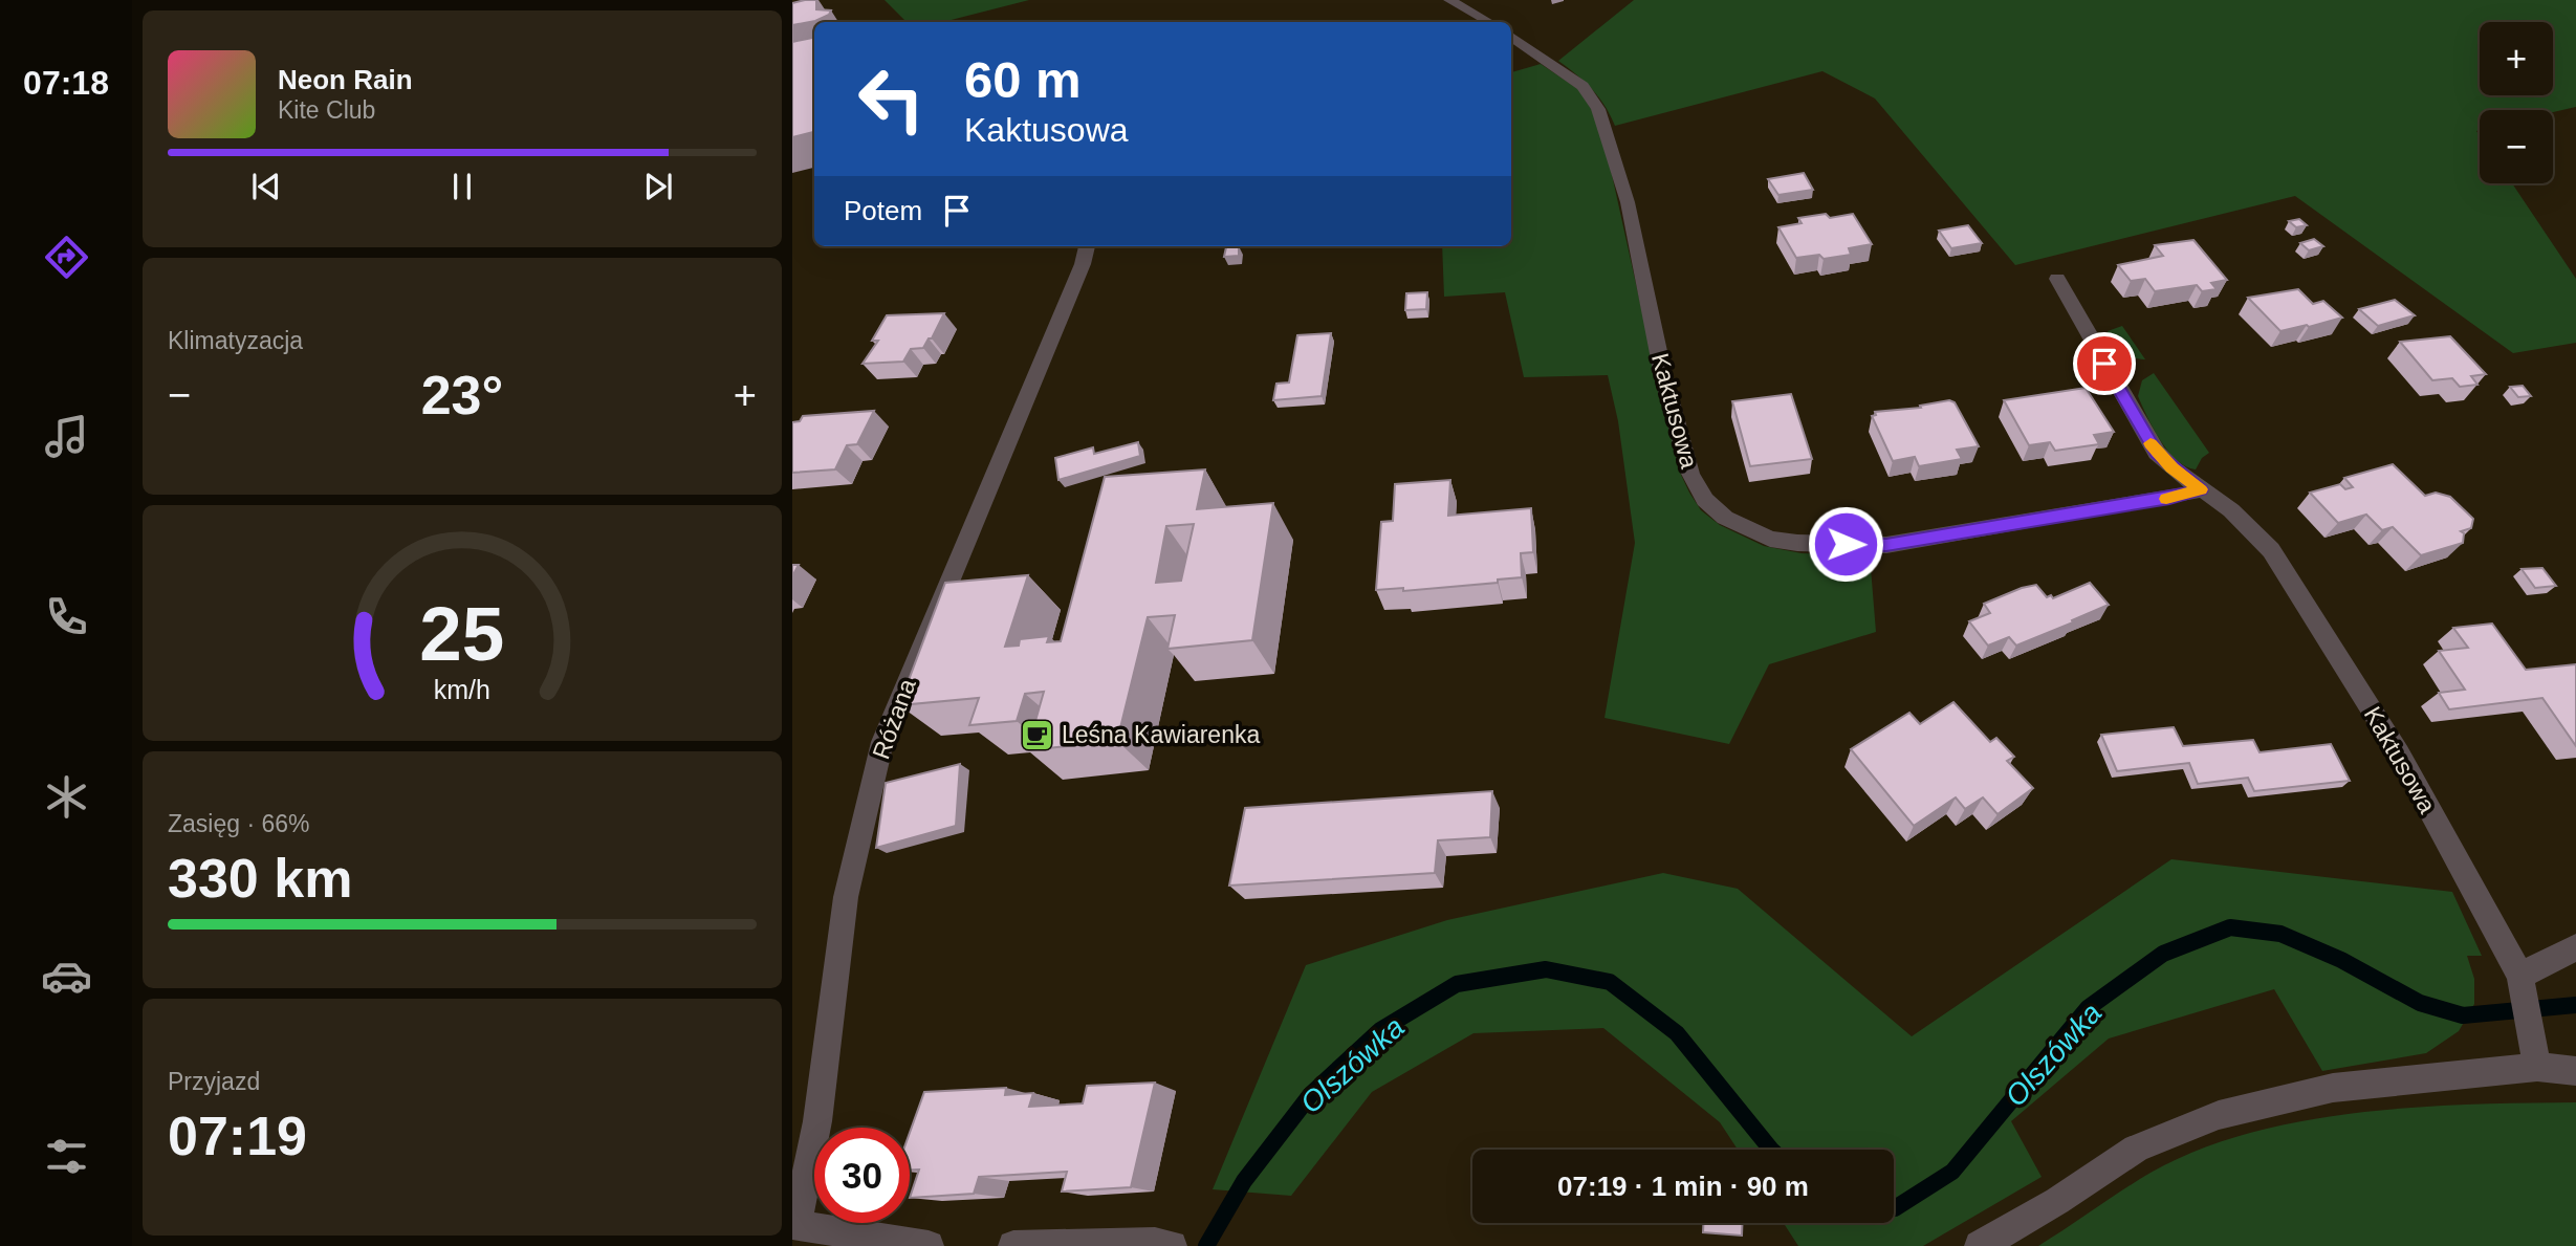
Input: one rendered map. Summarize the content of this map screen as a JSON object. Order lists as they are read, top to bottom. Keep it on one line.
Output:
{"streets":{"street":["Kaktusowa","Różana"]},"water":["Olszówka"],"places":{"cafe":["Leśna Kawiarenka"]},"page":{"tabs":"07:18","map_buttons":["+","−"],"turn":["60 m","Kaktusowa"],"song":["Neon Rain","Kite Club"],"then":"Potem","tile":["Klimatyzacja",["Zasięg · 66%","330 km"],["Przyjazd","07:19"]],"heat":["−","23°","+"],"limit":"30","trip":"07:19 · 1 min · 90 m","gauge":["25","km/h"]}}
